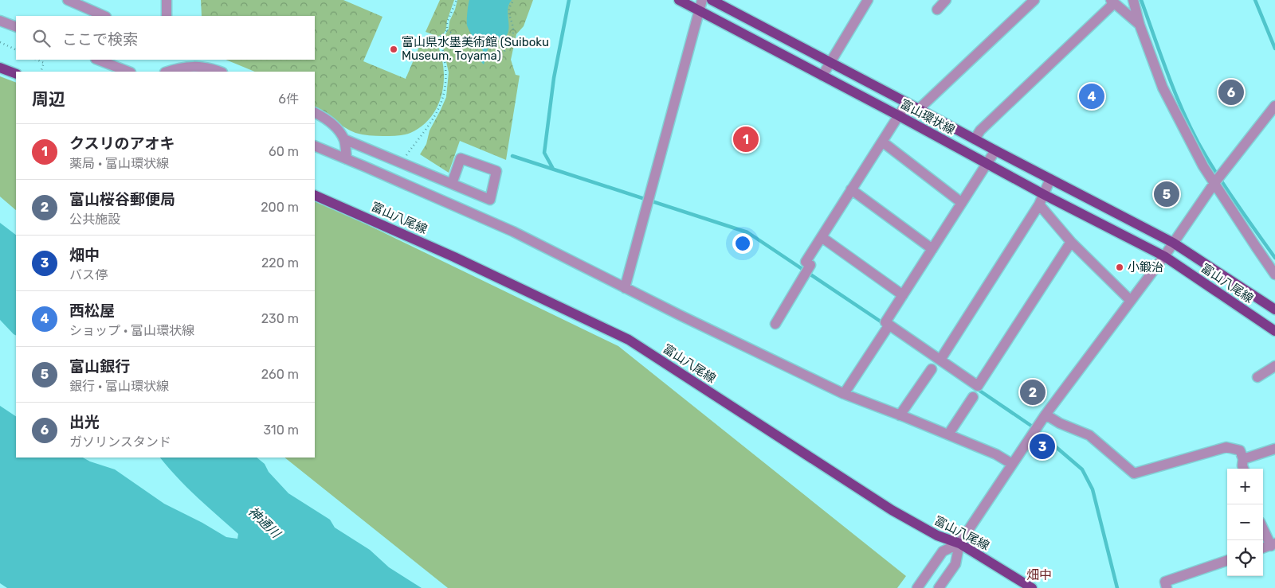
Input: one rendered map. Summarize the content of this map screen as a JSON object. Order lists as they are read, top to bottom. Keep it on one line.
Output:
{"streets":{"main road":["富山環状線","富山八尾線"]},"crossings":[["富山環状線","富山八尾線"]],"districts":["畑中"],"water":["神通川"],"places":["富山県水墨美術館 (Suiboku Museum, Toyama)","小鍛治"],"page":{"search":"ここで検索","heading":["周辺","6件"],"pins":["6","4","1","5","2","3"],"list":[{"mark":"1","name":"クスリのアオキ","note":"薬局 · 富山環状線","value":"60 m"},{"mark":"2","name":"富山桜谷郵便局","note":"公共施設","value":"200 m"},{"mark":"3","name":"畑中","note":"バス停","value":"220 m"},{"mark":"4","name":"西松屋","note":"ショップ · 富山環状線","value":"230 m"},{"mark":"5","name":"富山銀行","note":"銀行 · 富山環状線","value":"260 m"},{"mark":"6","name":"出光","note":"ガソリンスタンド","value":"310 m"}],"map_buttons":["+","−"]}}
